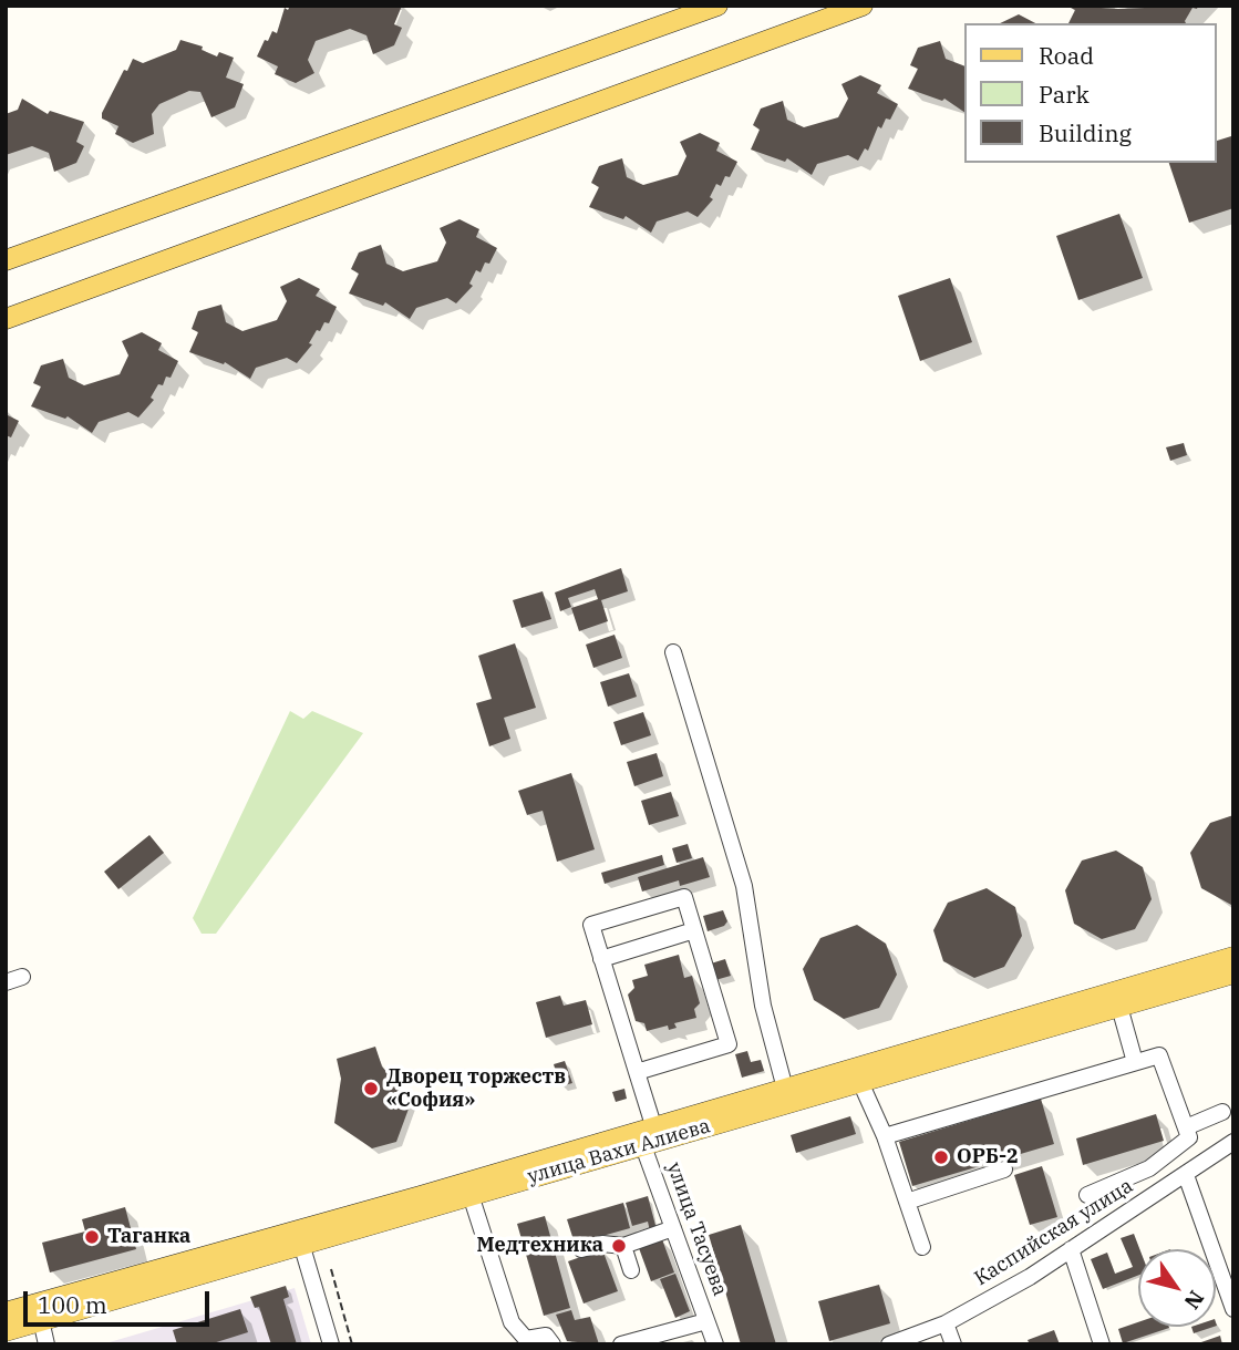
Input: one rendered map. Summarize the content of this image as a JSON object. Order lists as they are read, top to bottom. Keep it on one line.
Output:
{"streets":{"main road":["улица Вахи Алиева"],"street":["улица Тасуева","Каспийская улица"]},"crossings":[["улица Вахи Алиева","улица Тасуева"]],"places":["Дворец торжеств «София»","ОРБ-2","Таганка","Медтехника"],"legend":["Road","Park","Building"],"scale_bar":"100 m","north":"bottom right"}
